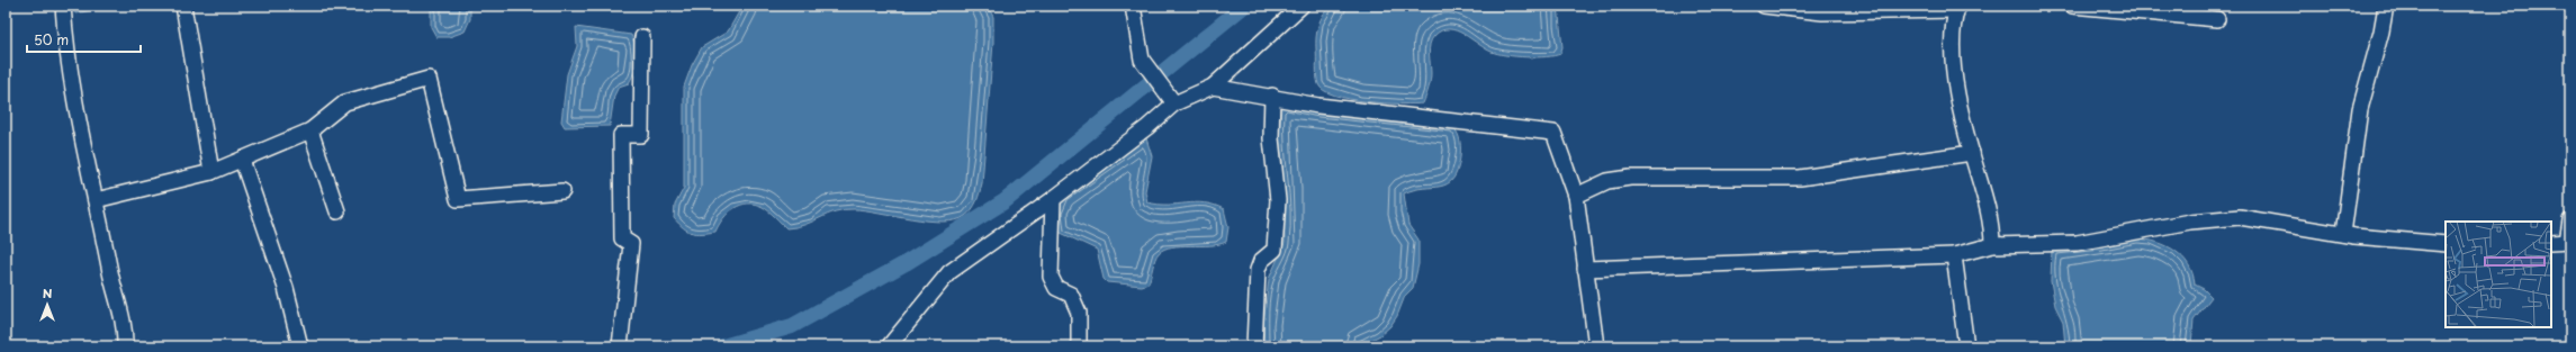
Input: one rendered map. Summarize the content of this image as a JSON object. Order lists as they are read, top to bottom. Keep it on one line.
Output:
{"scale_bar":"50 m","north":"top"}
